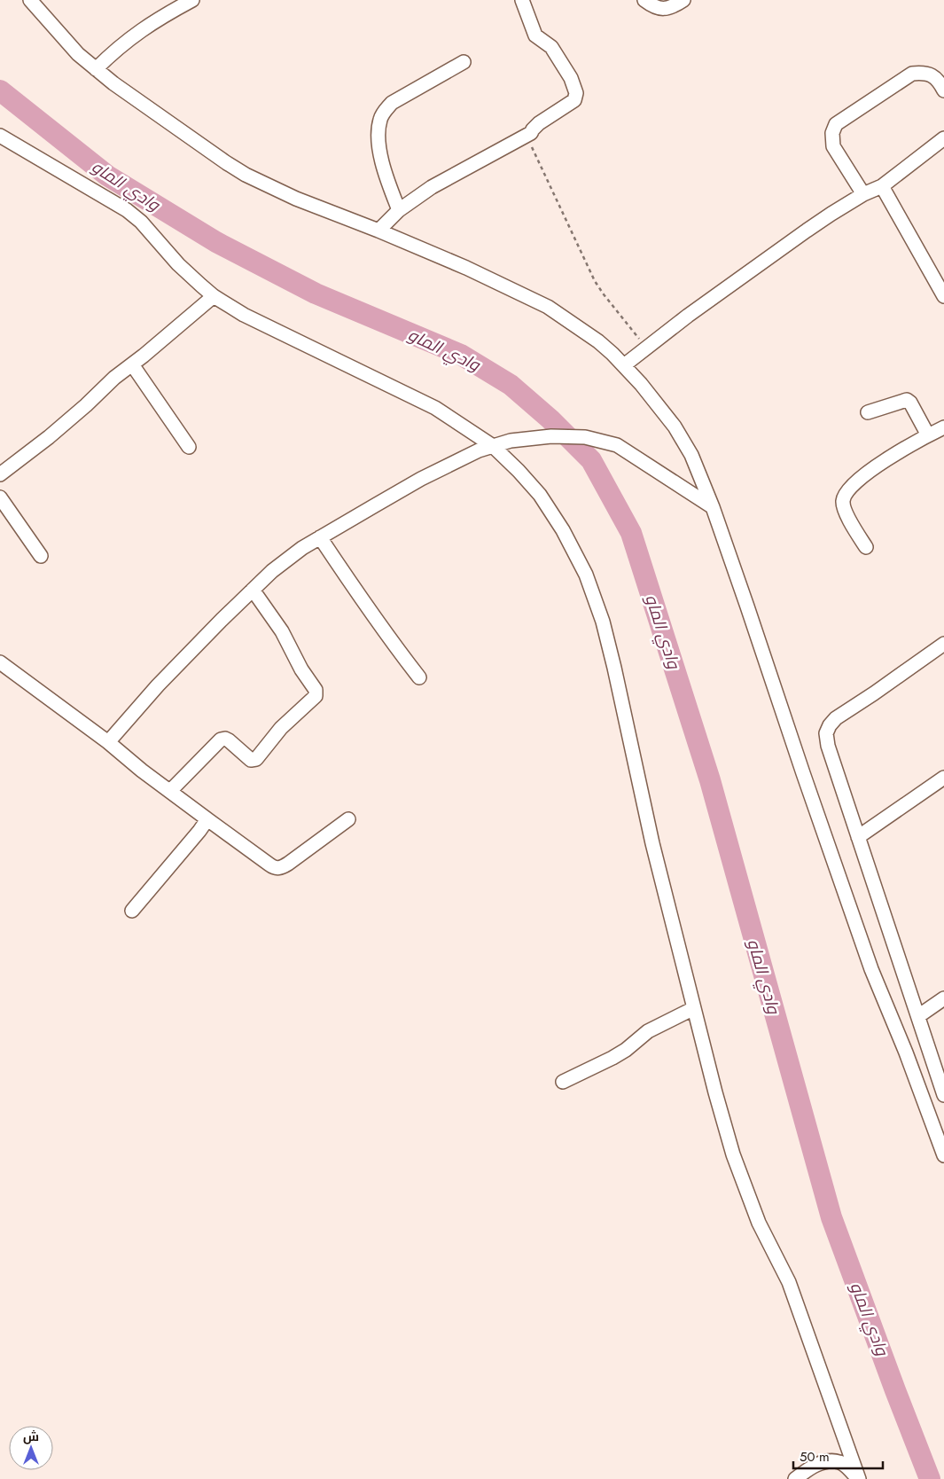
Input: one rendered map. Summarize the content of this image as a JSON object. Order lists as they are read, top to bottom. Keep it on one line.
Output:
{"water":["وادي الماو"],"scale_bar":"50 m","north":"top"}
